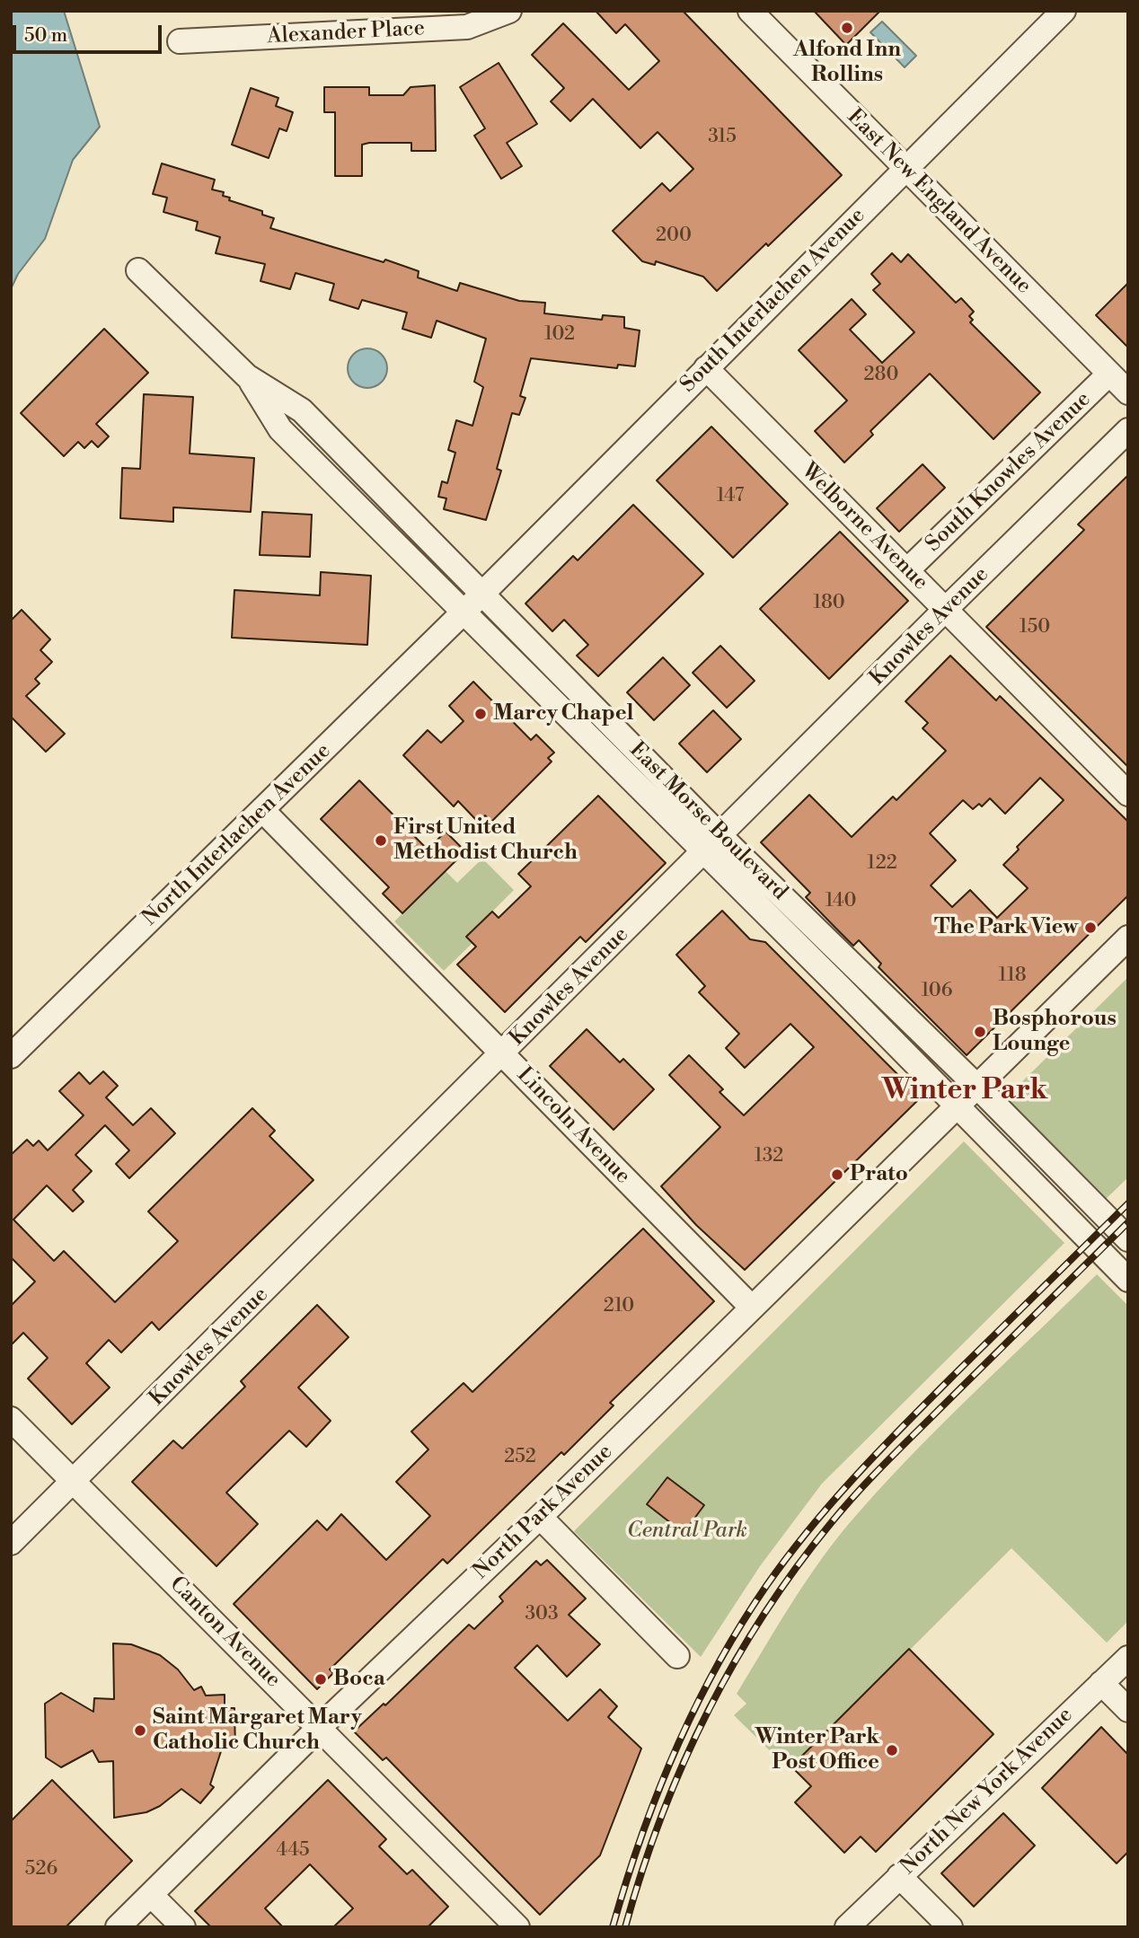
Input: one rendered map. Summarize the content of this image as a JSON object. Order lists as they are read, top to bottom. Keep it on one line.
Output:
{"streets":{"street":["Alexander Place","East New England Avenue","South Interlachen Avenue","South Knowles Avenue","Welborne Avenue","Knowles Avenue","East Morse Boulevard","North Interlachen Avenue","Lincoln Avenue","North Park Avenue","Canton Avenue","North New York Avenue"]},"crossings":[["East New England Avenue","South Interlachen Avenue"],["East New England Avenue","South Knowles Avenue"],["South Interlachen Avenue","Welborne Avenue"],["South Interlachen Avenue","East Morse Boulevard"],["South Interlachen Avenue","North Interlachen Avenue"],["South Knowles Avenue","Welborne Avenue"],["Welborne Avenue","Knowles Avenue"],["Knowles Avenue","East Morse Boulevard"],["Knowles Avenue","Lincoln Avenue"],["Knowles Avenue","Canton Avenue"],["East Morse Boulevard","North Interlachen Avenue"],["East Morse Boulevard","North Park Avenue"],["North Interlachen Avenue","Lincoln Avenue"],["Lincoln Avenue","North Park Avenue"],["North Park Avenue","Canton Avenue"]],"districts":["Winter Park"],"parks":["Central Park"],"places":["Alfond Inn Rollins","Marcy Chapel","First United Methodist Church","The Park View","Bosphorous Lounge","Prato","Boca","Saint Margaret Mary Catholic Church","Winter Park Post Office"],"house_numbers":["315","200","102","280","147","180","150","122","140","118","106","132","210","252","303","445","526"],"scale_bar":"50 m"}
